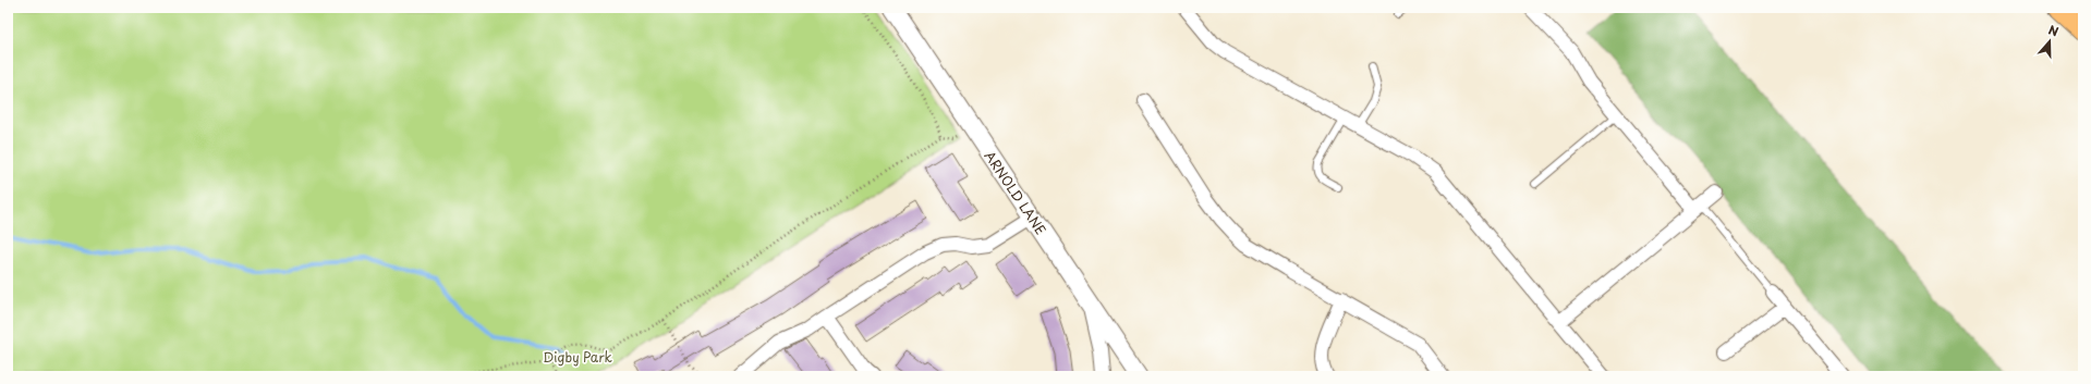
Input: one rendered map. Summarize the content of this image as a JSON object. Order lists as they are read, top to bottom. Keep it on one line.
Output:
{"streets":{"street":["ARNOLD LANE"]},"parks":["Digby Park"],"north":"top"}
